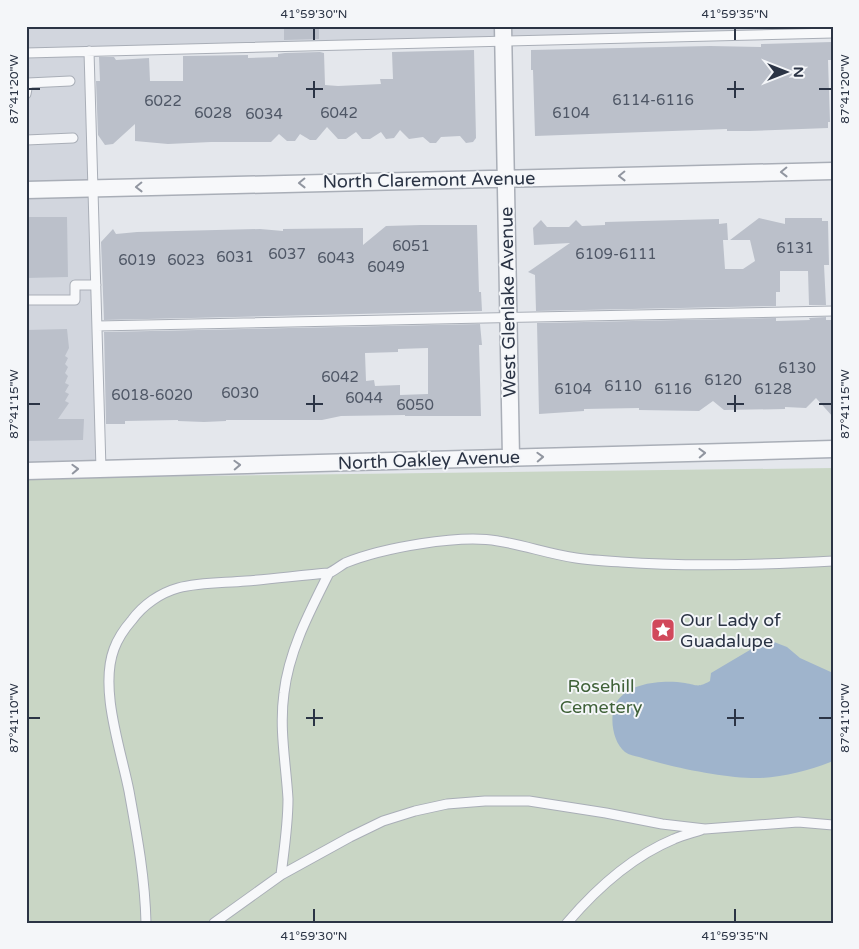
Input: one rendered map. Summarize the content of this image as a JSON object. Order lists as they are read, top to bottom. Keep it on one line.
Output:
{"streets":{"street":["North Claremont Avenue","West Glenlake Avenue","North Oakley Avenue"]},"crossings":[["North Claremont Avenue","West Glenlake Avenue"],["West Glenlake Avenue","North Oakley Avenue"]],"one_way":["North Claremont Avenue","North Oakley Avenue"],"parks":["Rosehill Cemetery"],"places":{"place":["Our Lady of Guadalupe"]},"house_numbers":["6114-6116","6022","6028","6042","6104","6034","6051","6131","6037","6109-6111","6031","6043","6019","6023","6049","6130","6042","6120","6110","6104","6116","6128","6030","6018-6020","6044","6050"],"north":"right","coordinates":["41°59'30\"N","41°59'35\"N","87°41'20\"W","87°41'15\"W","87°41'10\"W"]}
